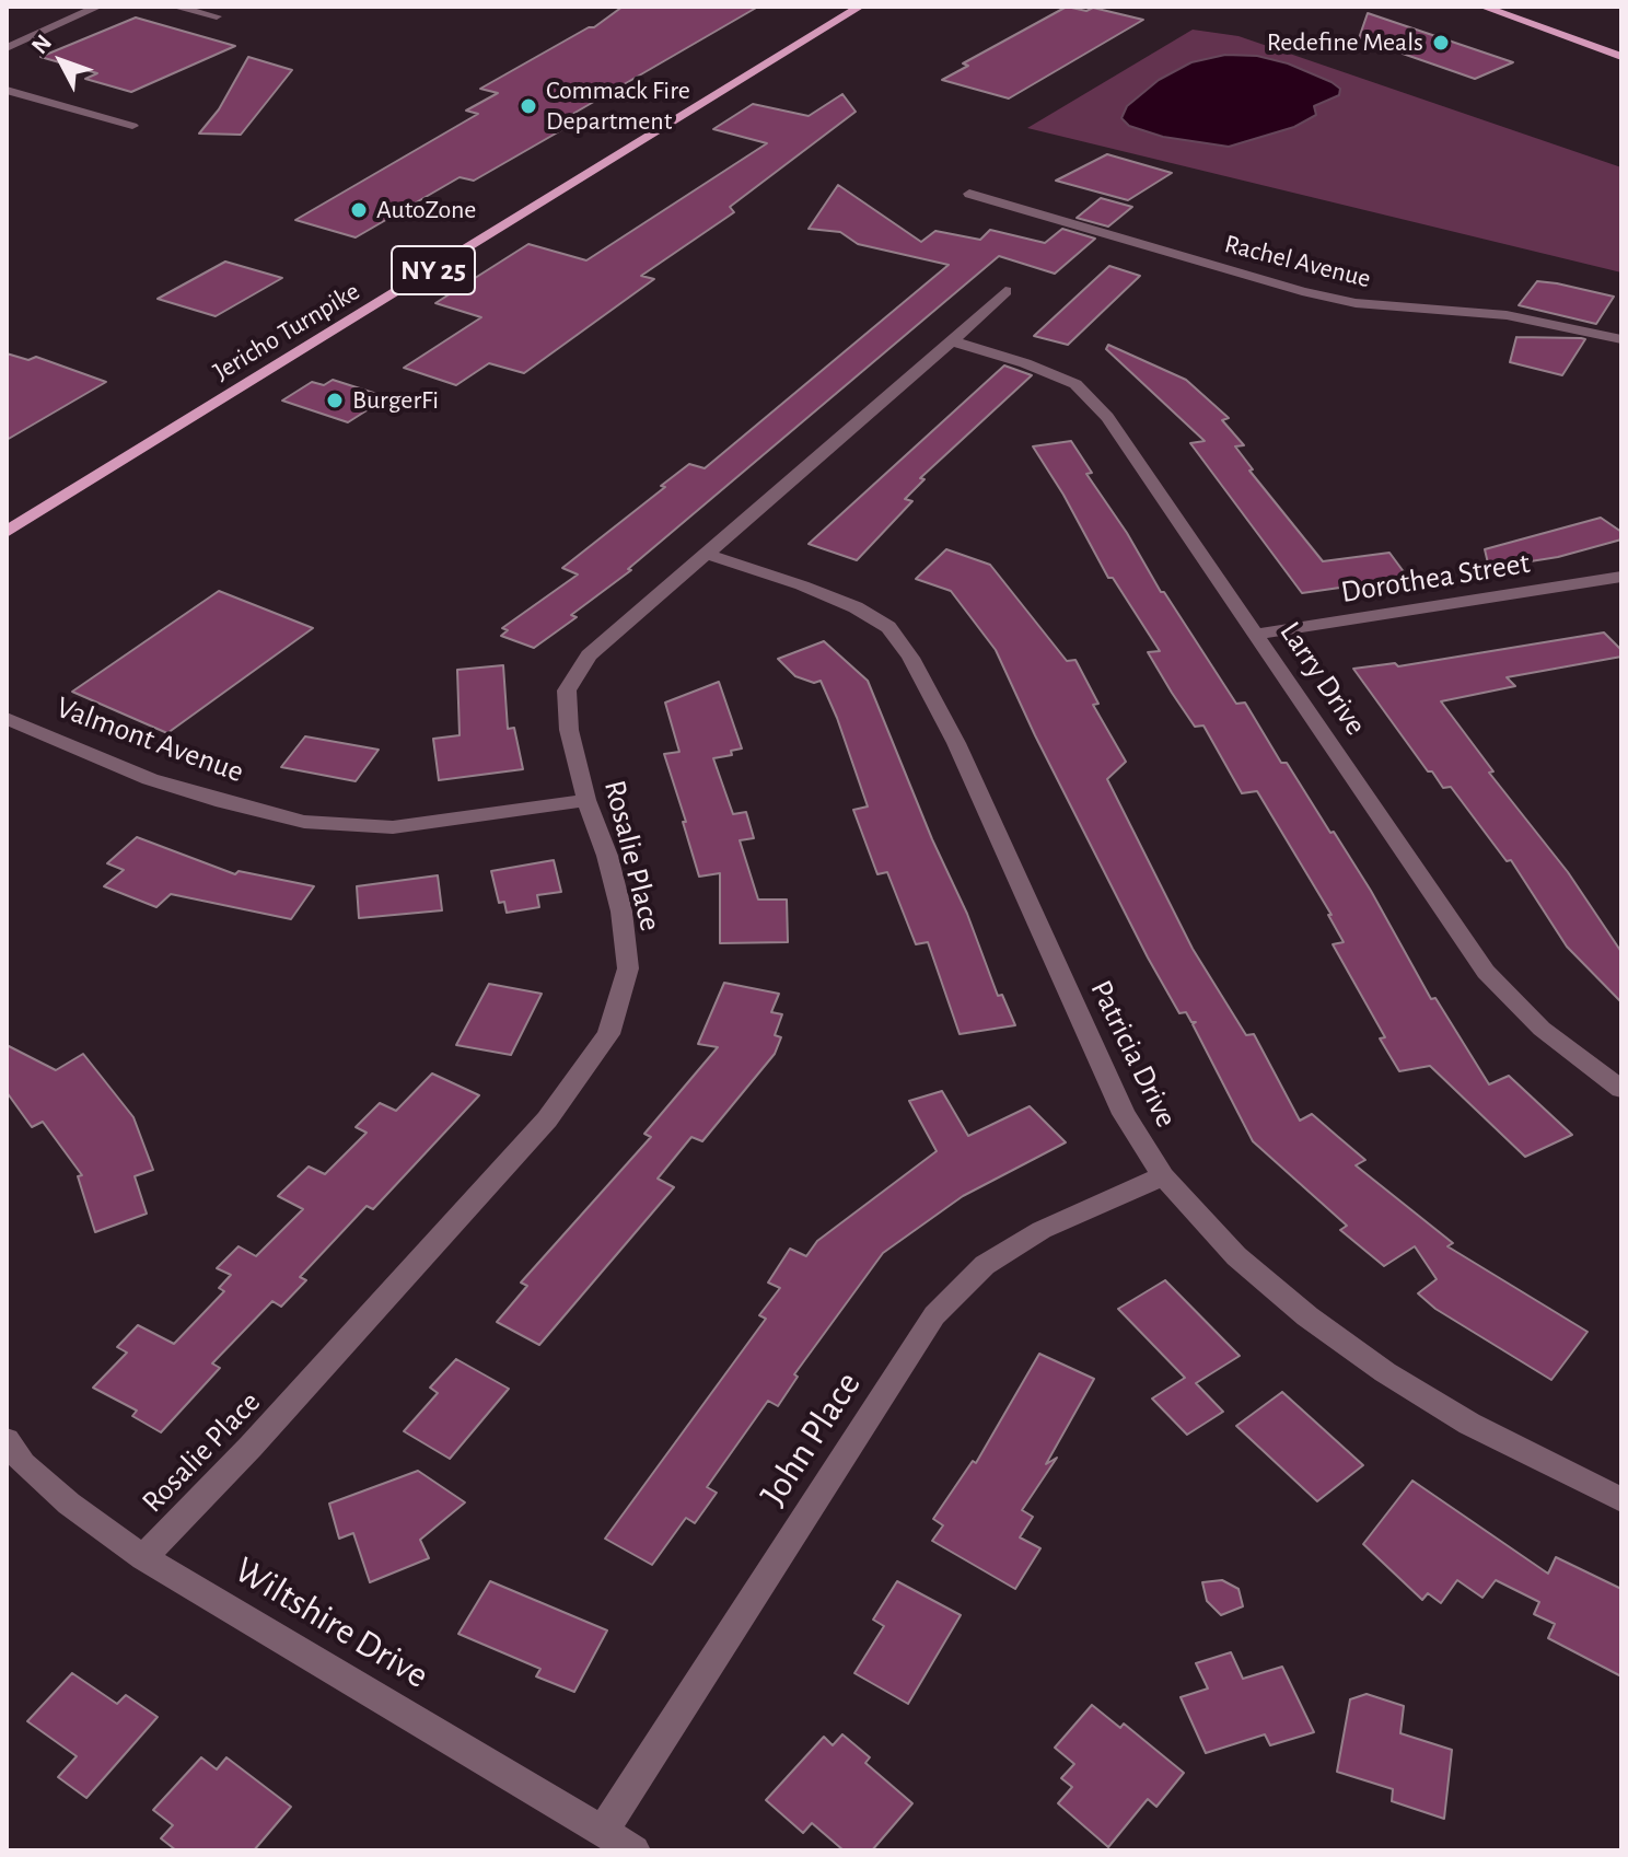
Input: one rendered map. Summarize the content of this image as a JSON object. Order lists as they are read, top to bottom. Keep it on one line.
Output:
{"streets":{"main road":["NY 25","Jericho Turnpike"],"street":["Rachel Avenue","Dorothea Street","Larry Drive","Valmont Avenue","Rosalie Place","Patricia Drive","John Place","Wiltshire Drive"]},"crossings":[["Dorothea Street","Larry Drive"],["Larry Drive","Rosalie Place"],["Valmont Avenue","Rosalie Place"],["Rosalie Place","Patricia Drive"],["Rosalie Place","Wiltshire Drive"],["Patricia Drive","John Place"],["John Place","Wiltshire Drive"]],"places":["Redefine Meals","Commack Fire Department","AutoZone","BurgerFi"],"north":"top left"}
